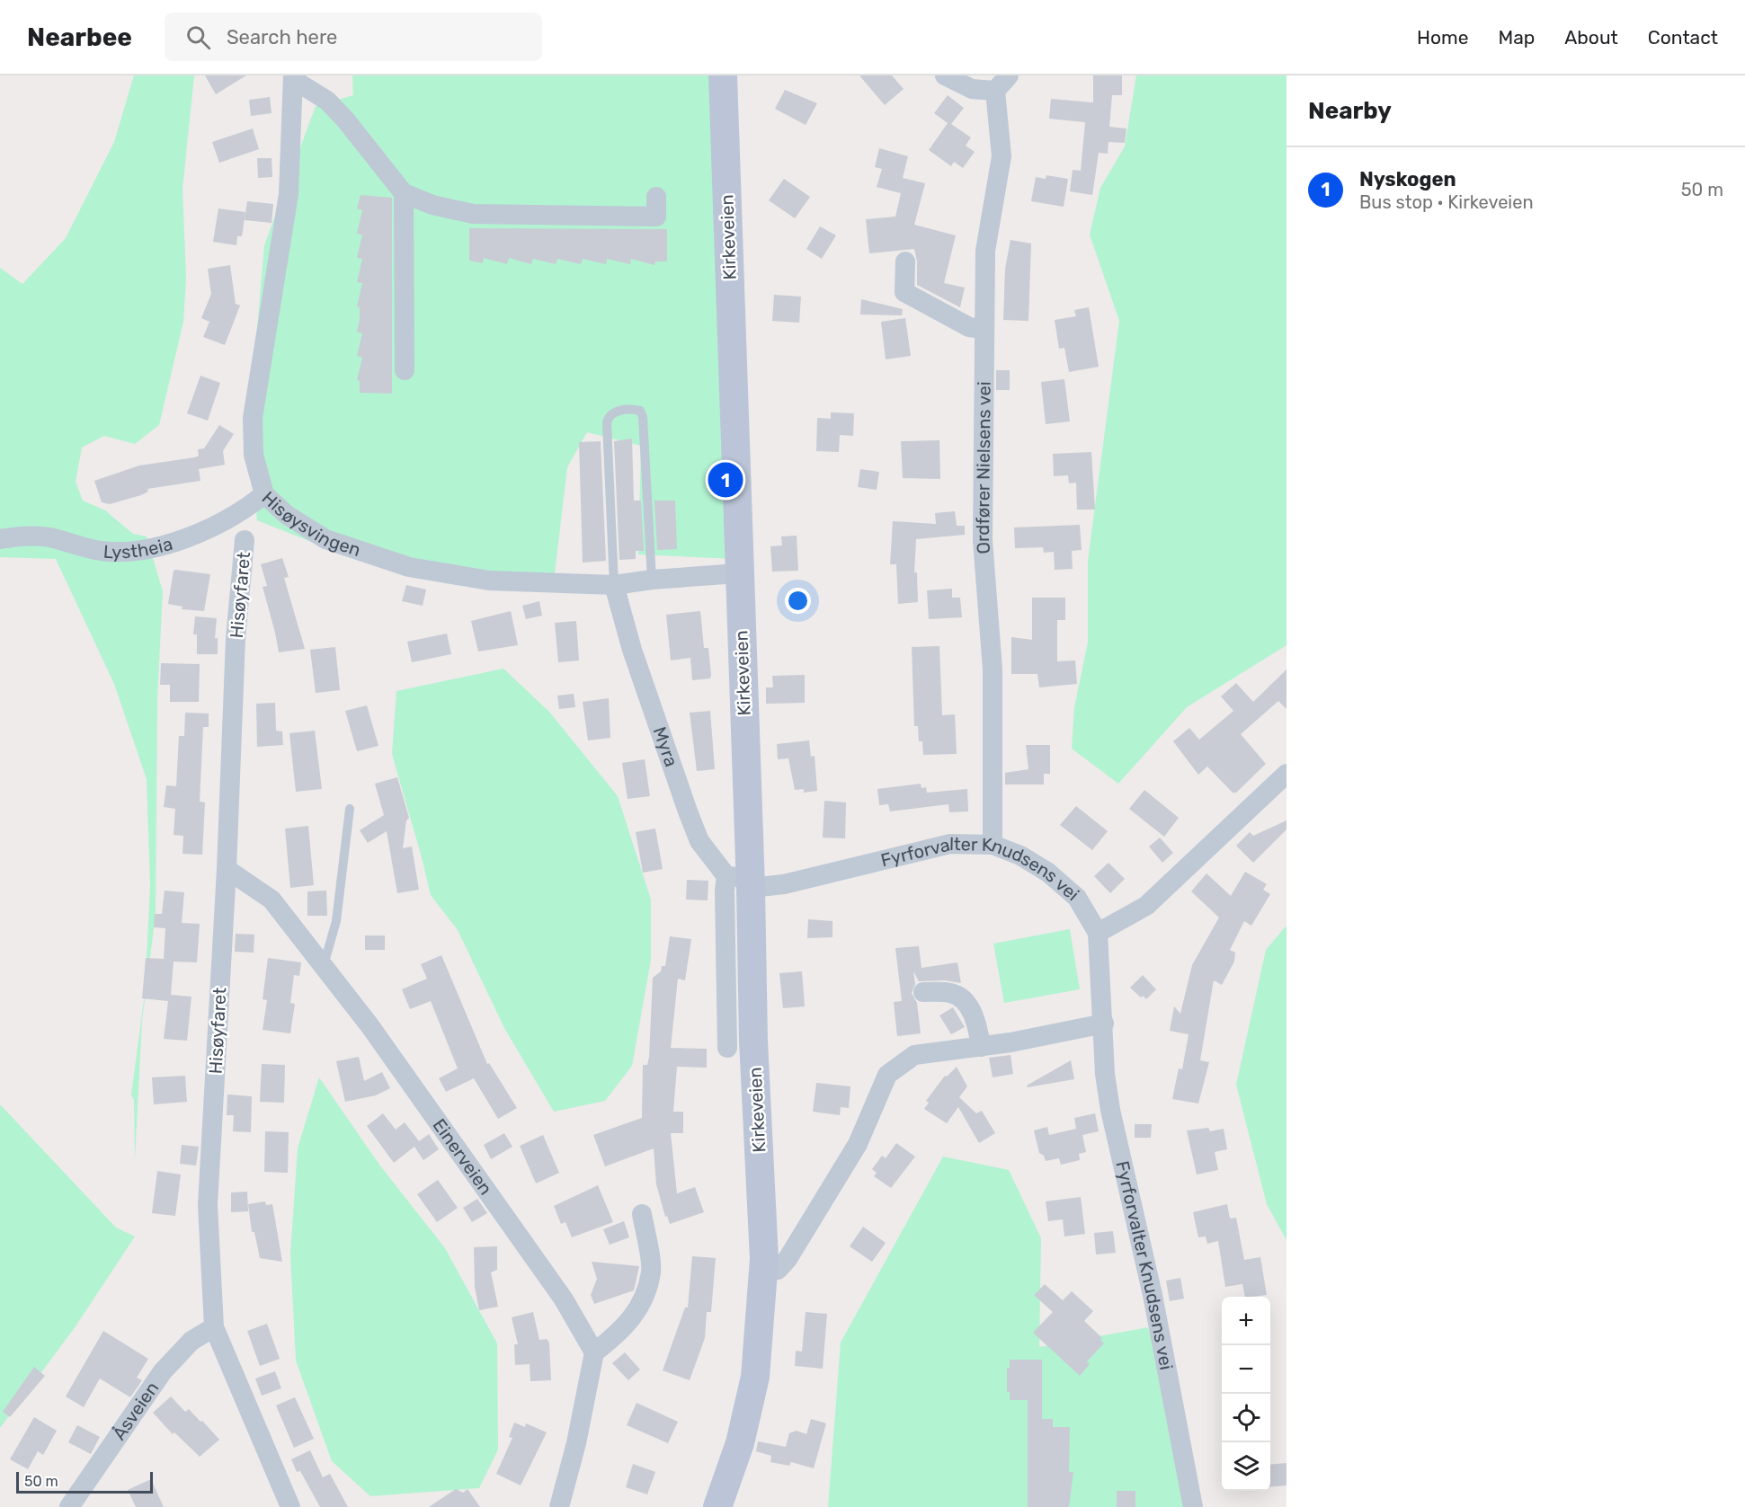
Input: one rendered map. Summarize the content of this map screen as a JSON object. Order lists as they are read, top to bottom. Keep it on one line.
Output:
{"streets":{"main road":["Kirkeveien"],"street":["Ordfører Nielsens vei","Hisøysvingen","Lystheia","Hisøyfaret","Myra","Fyrforvalter Knudsens vei","Einerveien","Åsveien"]},"crossings":[["Kirkeveien","Hisøysvingen"],["Kirkeveien","Myra"],["Kirkeveien","Fyrforvalter Knudsens vei"],["Ordfører Nielsens vei","Fyrforvalter Knudsens vei"],["Hisøysvingen","Lystheia"],["Hisøysvingen","Myra"],["Hisøyfaret","Einerveien"],["Hisøyfaret","Åsveien"],["Myra","Fyrforvalter Knudsens vei"]],"scale_bar":"50 m","page":{"header":"Nearbee","search":"Search here","nav":["Home","Map","About","Contact"],"heading":"Nearby","list":[{"mark":"1","name":"Nyskogen","note":"Bus stop · Kirkeveien","value":"50 m"}],"pins":"1","map_buttons":["+","−"],"scale":"50 m"}}
